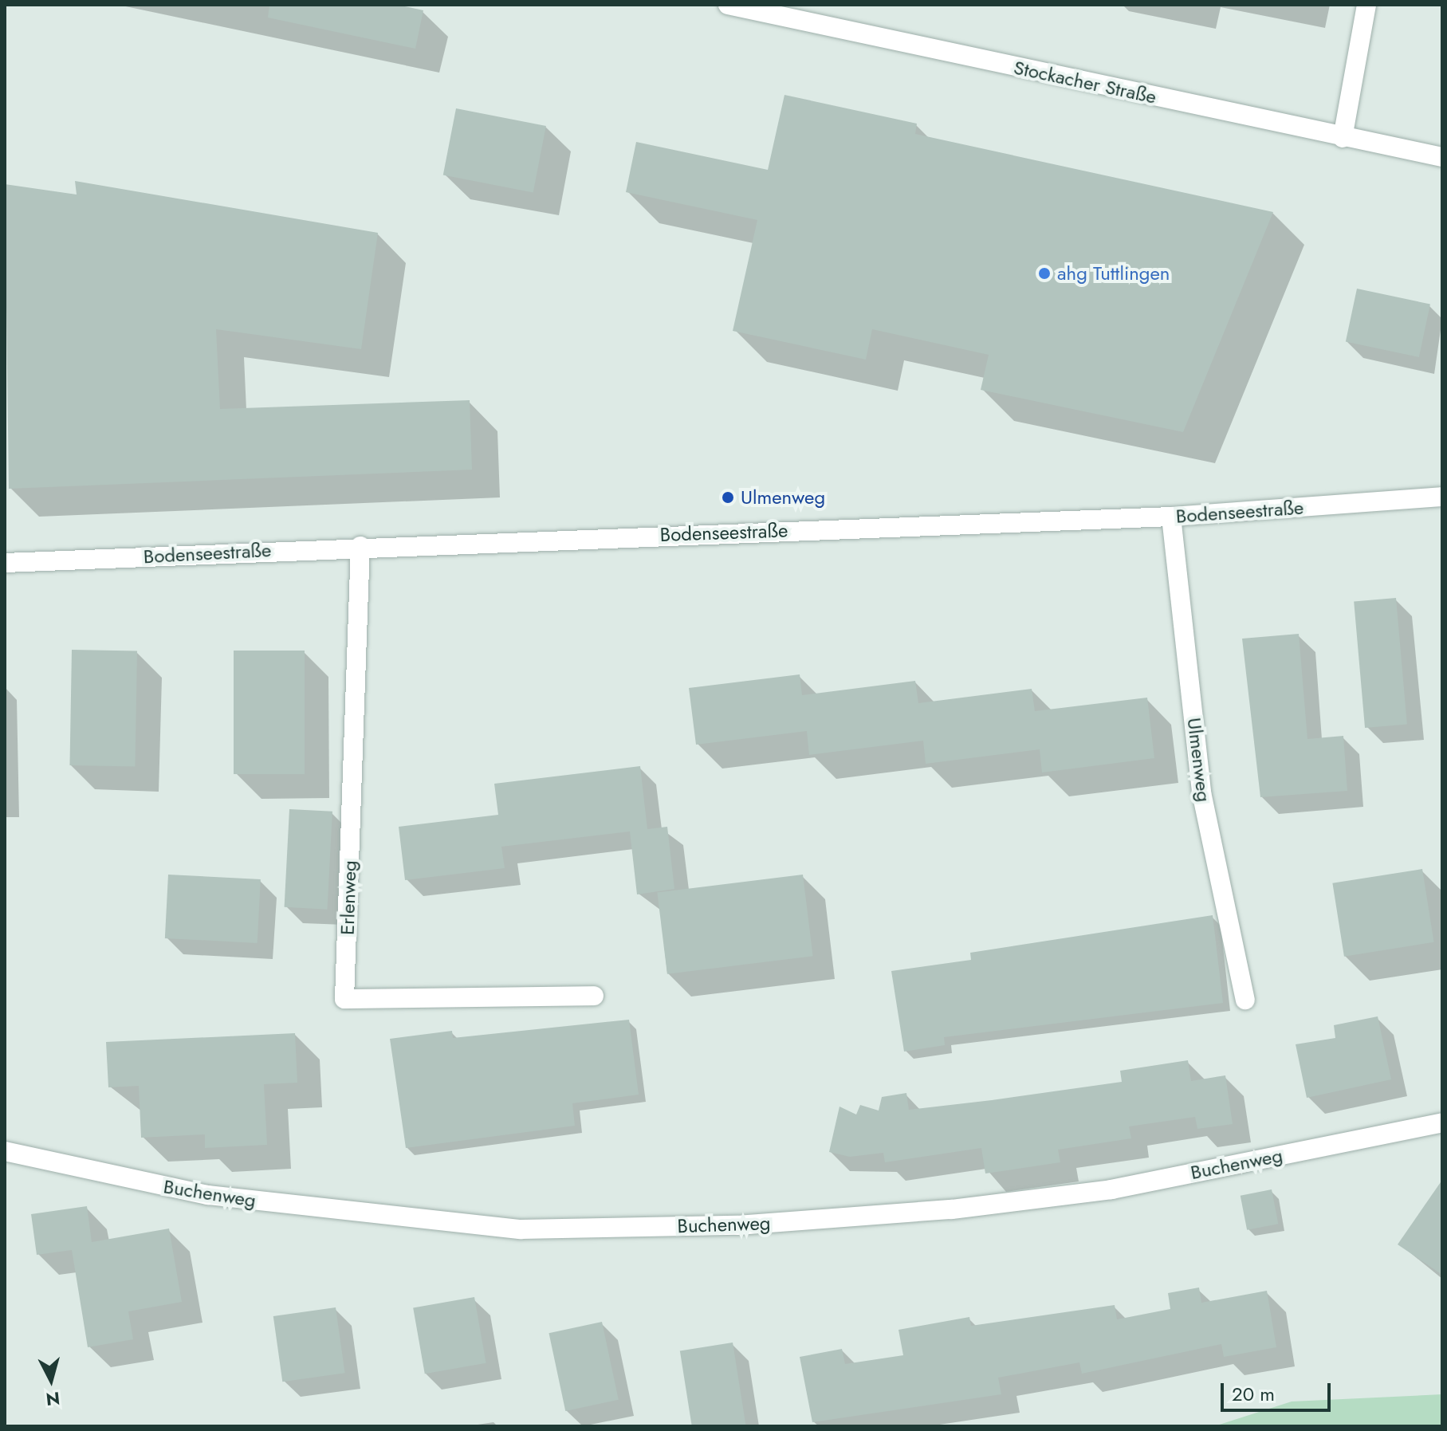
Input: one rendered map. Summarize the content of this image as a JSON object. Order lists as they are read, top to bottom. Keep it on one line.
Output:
{"streets":{"street":["Stockacher Straße","Bodenseestraße","Ulmenweg","Erlenweg","Buchenweg"]},"crossings":[["Bodenseestraße","Ulmenweg"],["Bodenseestraße","Erlenweg"]],"places":["ahg Tuttlingen","Ulmenweg"],"scale_bar":"20 m","north":"bottom"}
